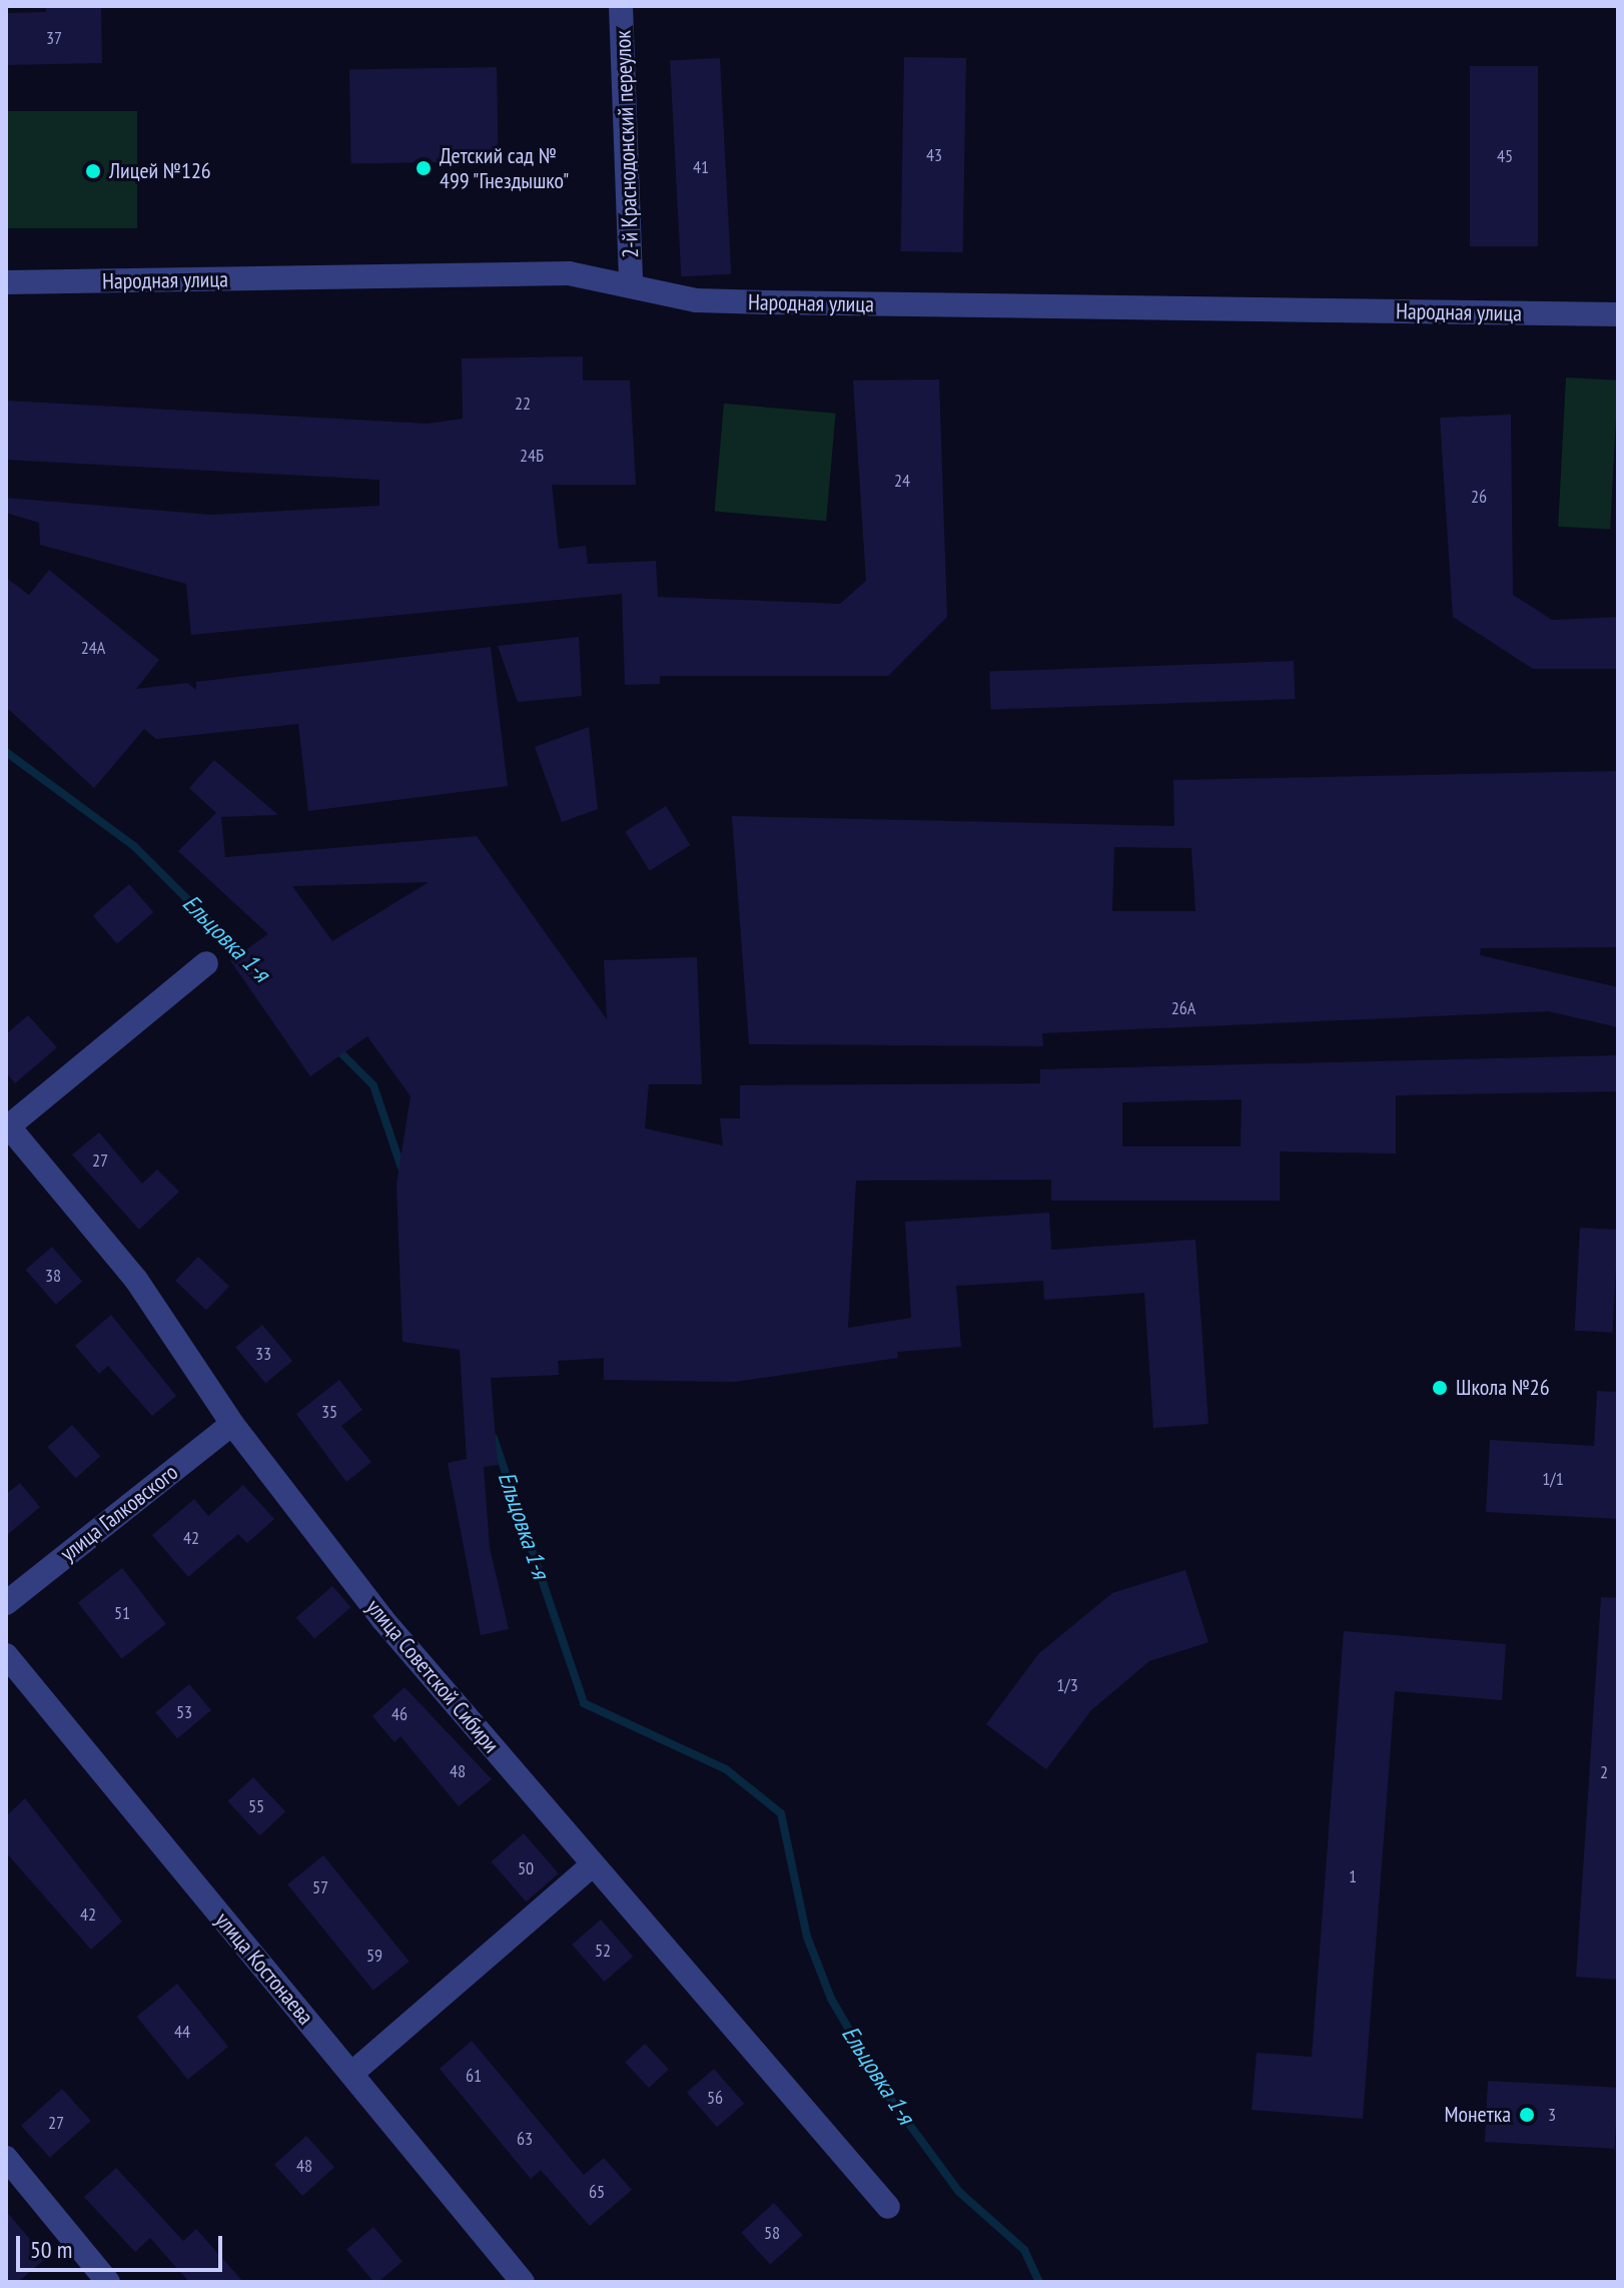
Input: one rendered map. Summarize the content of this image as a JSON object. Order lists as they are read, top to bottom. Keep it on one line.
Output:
{"streets":{"street":["2-й Краснодонский переулок","Народная улица","улица Галковского","улица Советской Сибири","улица Костонаева"]},"crossings":[["2-й Краснодонский переулок","Народная улица"],["улица Галковского","улица Советской Сибири"]],"water":["Ельцовка 1-я"],"places":["Детский сад № 499 \"Гнездышко\"","Лицей №126","Школа №26","Монетка"],"house_numbers":["37","43","45","41","22","24Б","24","26","24А","26А","27","38","33","35","1/1","42","51","1/3","53","46","48","2","55","50","1","57","42","52","59","44","61","56","3","27","63","48","65","58"],"scale_bar":"50 m"}
